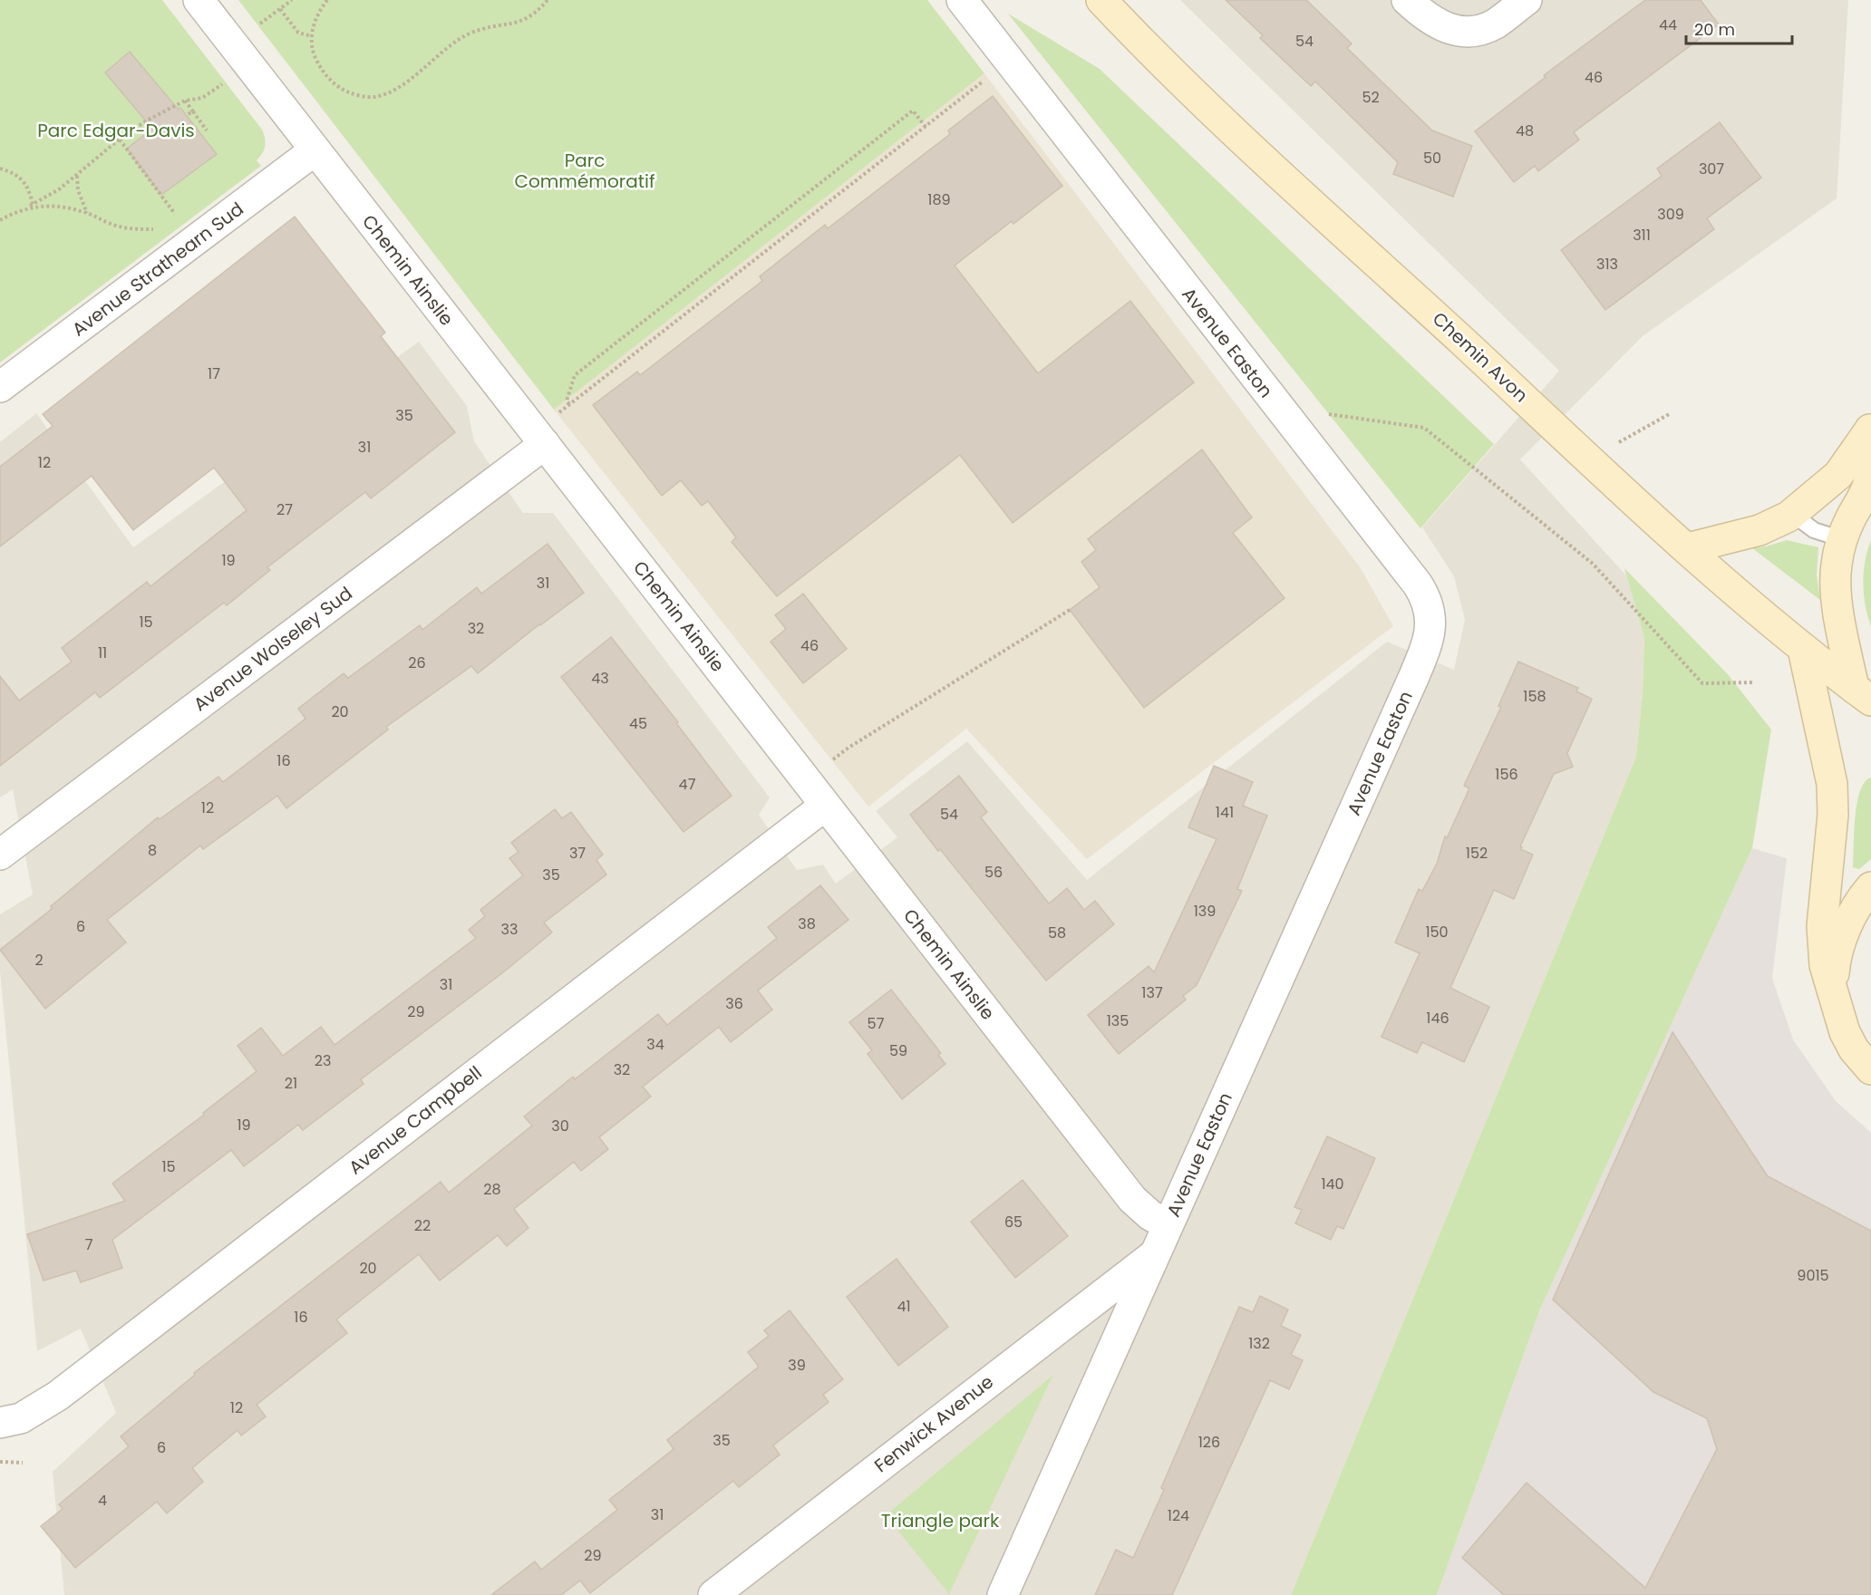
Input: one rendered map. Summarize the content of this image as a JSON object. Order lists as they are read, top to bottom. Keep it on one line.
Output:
{"streets":{"main road":["Chemin Avon"],"street":["Avenue Strathearn Sud","Chemin Ainslie","Avenue Easton","Avenue Wolseley Sud","Avenue Campbell","Fenwick Avenue"]},"crossings":[["Avenue Strathearn Sud","Chemin Ainslie"],["Chemin Ainslie","Avenue Easton"],["Chemin Ainslie","Avenue Wolseley Sud"],["Chemin Ainslie","Avenue Campbell"],["Avenue Easton","Fenwick Avenue"]],"parks":["Parc Edgar-Davis","Parc Commémoratif","Triangle park"],"house_numbers":["44","54","46","52","48","50","307","189","309","311","313","17","35","31","12","27","19","31","15","32","46","11","26","43","158","20","45","16","156","47","12","141","54","8","37","152","56","35","139","38","6","33","150","58","2","31","137","36","29","146","135","57","34","59","23","32","21","19","30","15","140","28","65","22","7","20","9015","41","16","132","39","12","35","126","6","4","31","124","29"],"scale_bar":"20 m"}
